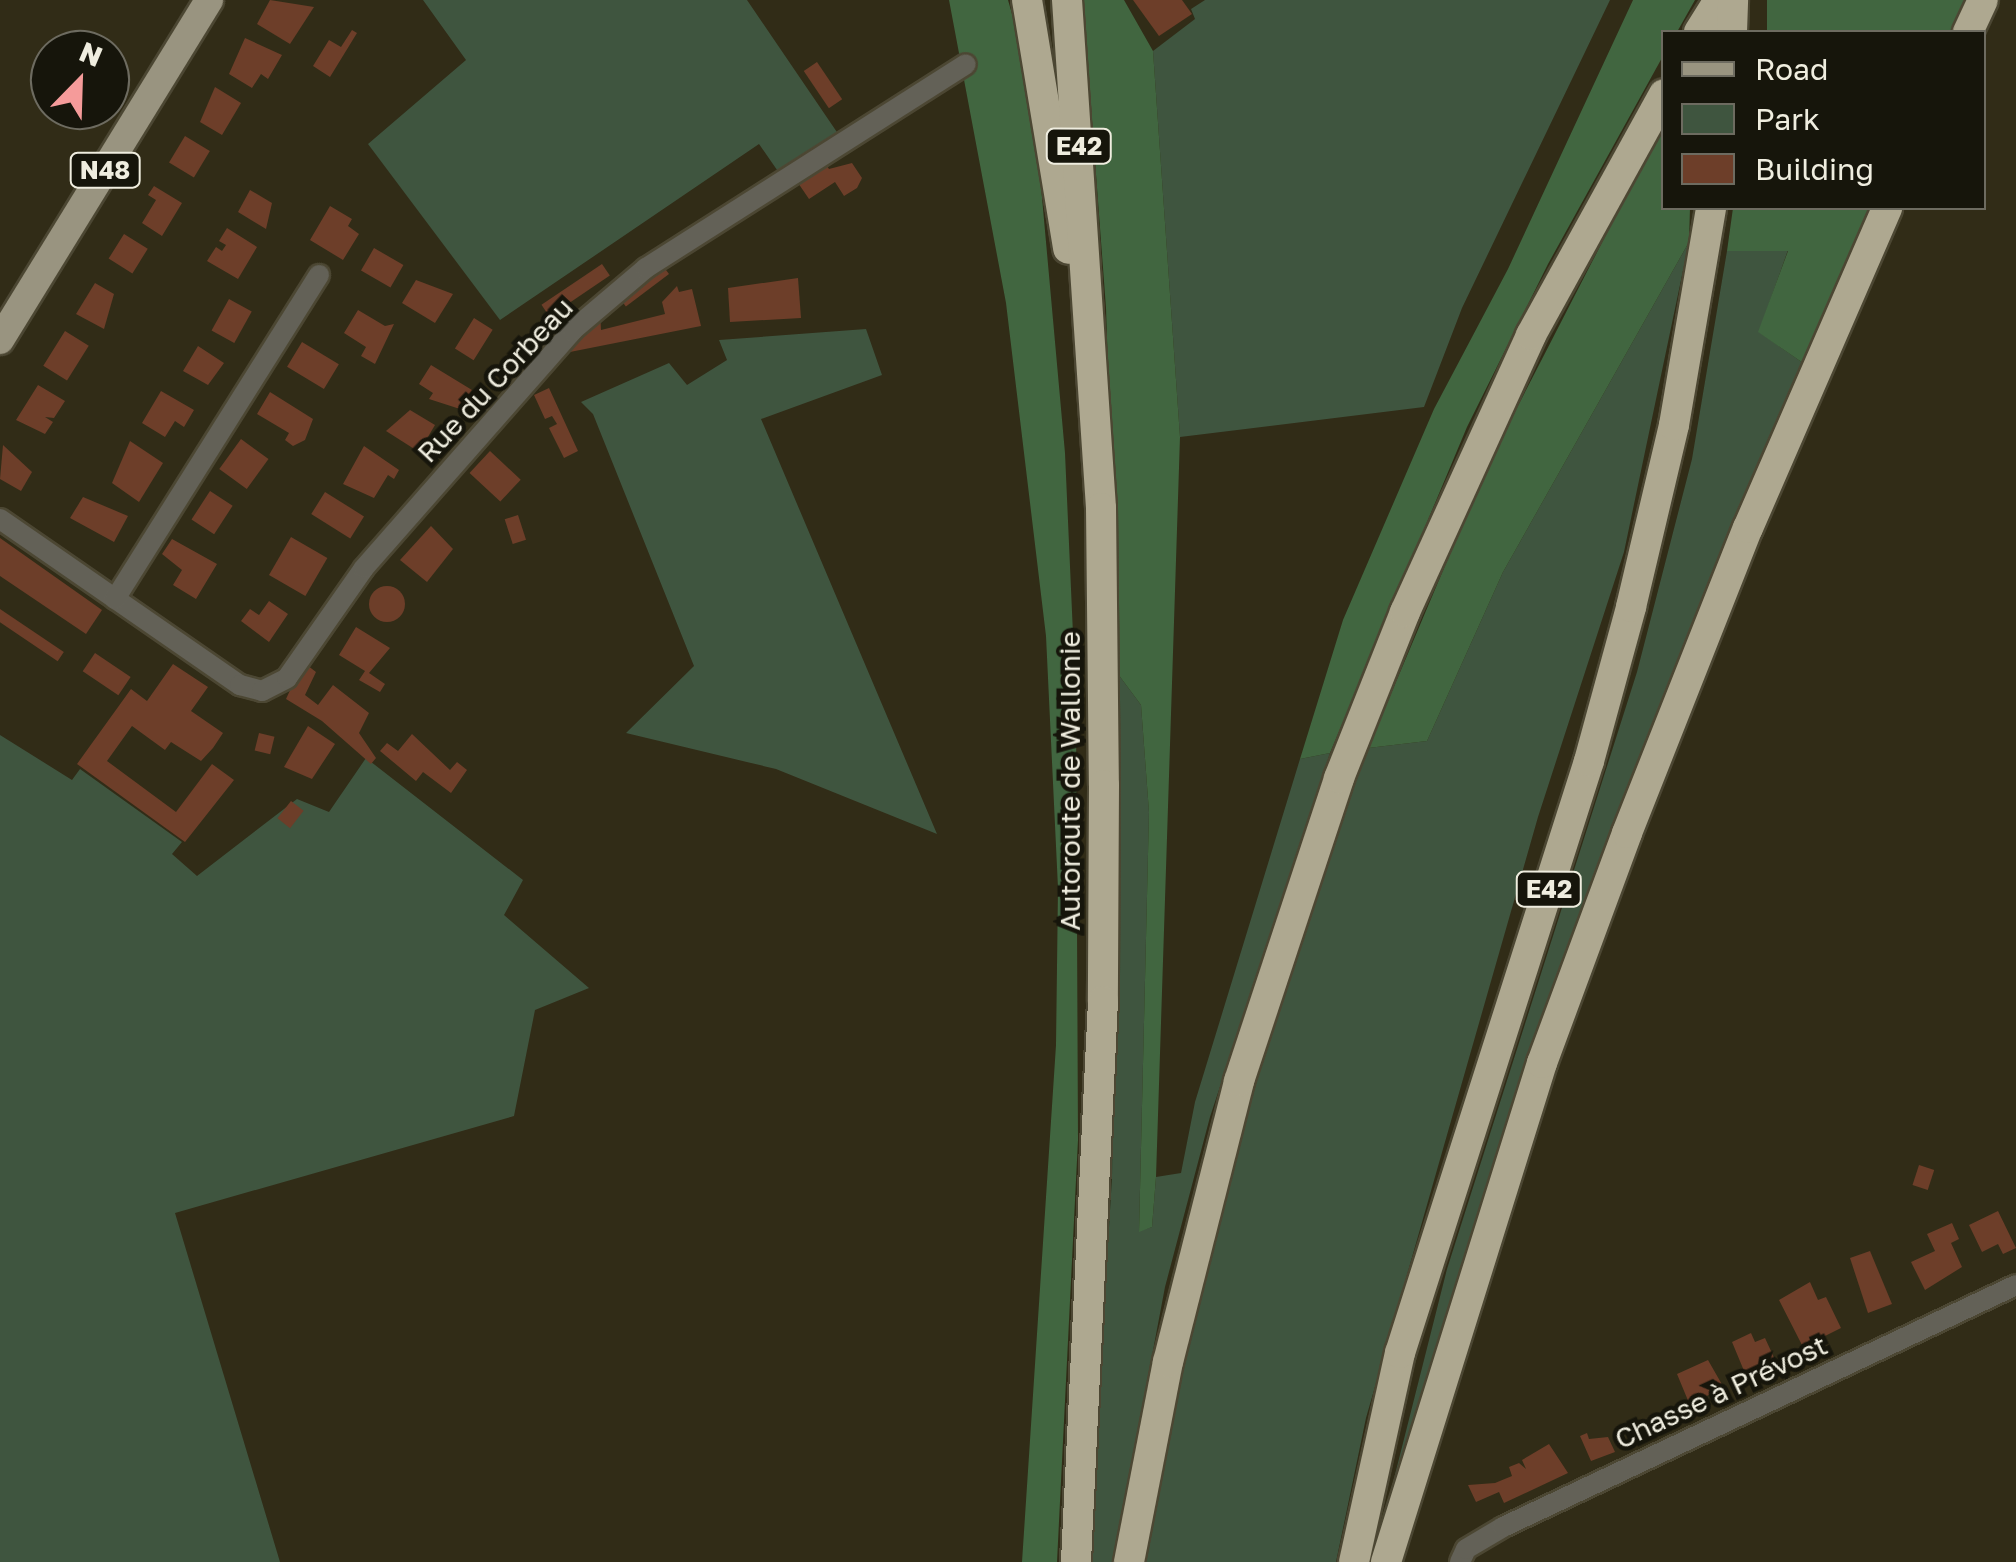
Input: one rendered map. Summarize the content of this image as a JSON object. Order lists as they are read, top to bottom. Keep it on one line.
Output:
{"streets":{"highway":["E42","Autoroute de Wallonie"],"main road":["N48"],"street":["Rue du Corbeau","Chasse à Prévost"]},"legend":["Road","Park","Building"],"north":"top right"}
